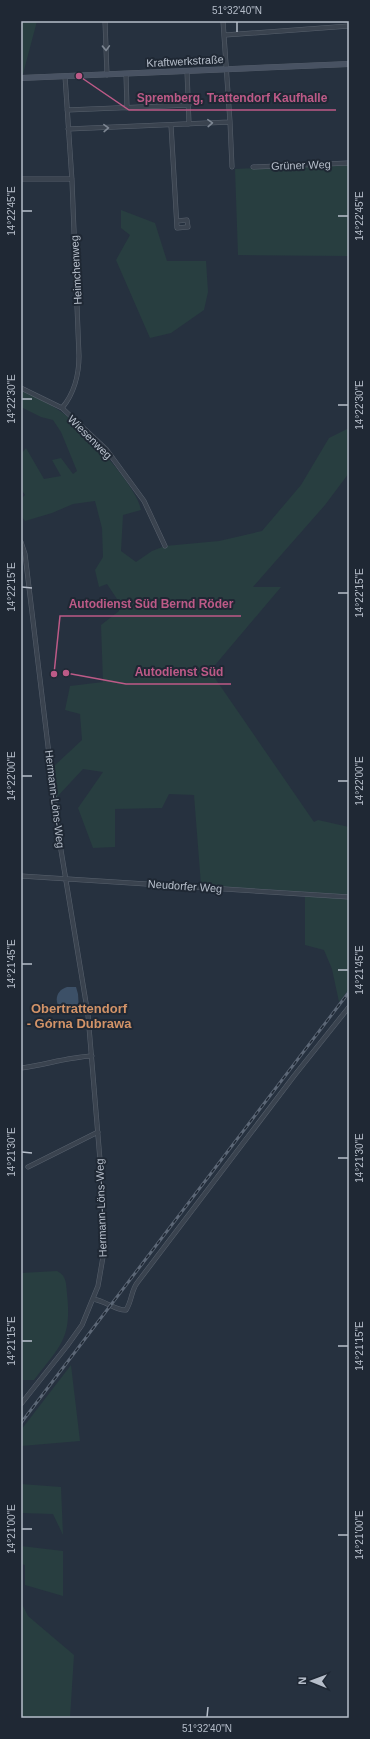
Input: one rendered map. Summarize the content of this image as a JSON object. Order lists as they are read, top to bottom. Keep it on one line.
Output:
{"streets":{"main road":["Kraftwerkstraße"],"street":["Grüner Weg","Heimchenweg","Wiesenweg","Hermann-Löns-Weg","Neudorfer Weg"]},"crossings":[["Kraftwerkstraße","Heimchenweg"],["Heimchenweg","Wiesenweg"],["Hermann-Löns-Weg","Neudorfer Weg"]],"districts":["Obertrattendorf - Górna Dubrawa"],"places":["Spremberg, Trattendorf Kaufhalle","Autodienst Süd","Autodienst Süd Bernd Röder"],"north":"left","coordinates":["51°32'40\"N","14°22'45\"E","14°22'30\"E","14°22'15\"E","14°22'00\"E","14°21'45\"E","14°21'30\"E","14°21'15\"E","14°21'00\"E"]}
